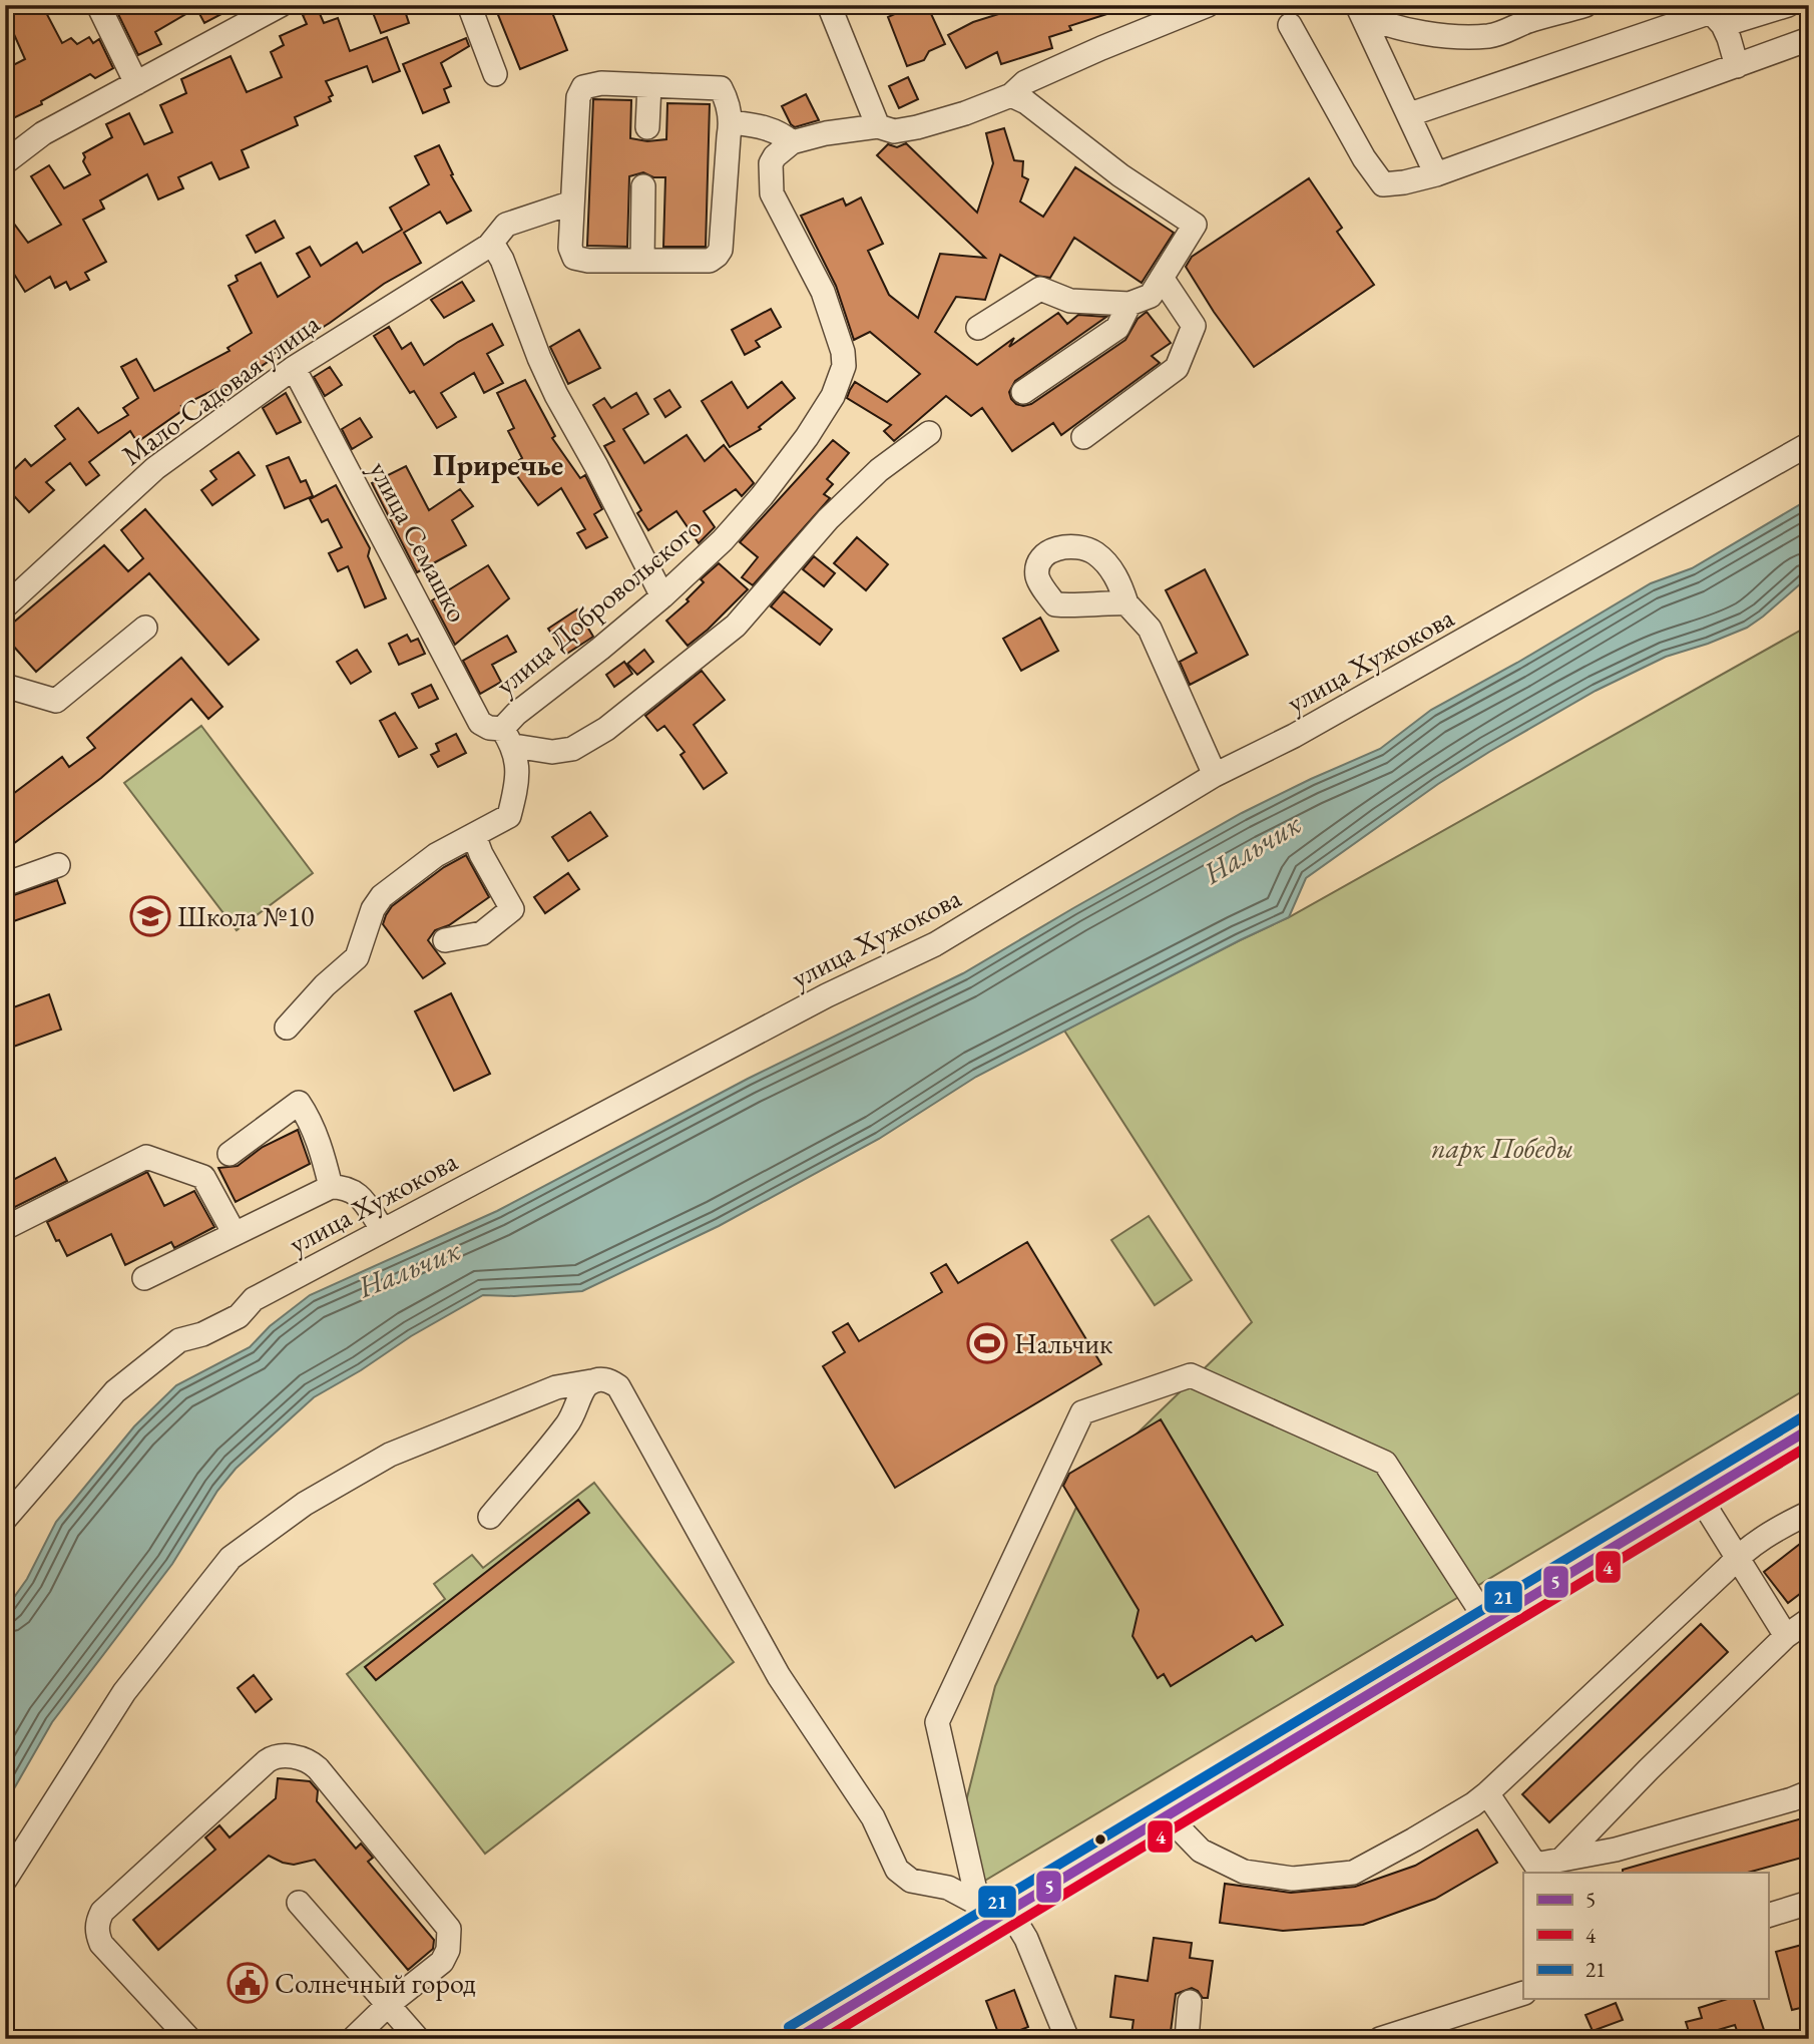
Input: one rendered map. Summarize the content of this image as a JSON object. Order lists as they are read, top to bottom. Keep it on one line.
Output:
{"streets":{"street":["Мало-Садовая улица","улица Семашко","улица Добровольского","улица Хужокова"]},"crossings":[["Мало-Садовая улица","улица Семашко"],["улица Семашко","улица Добровольского"]],"districts":["Приречье"],"water":["Нальчик"],"parks":["парк Победы"],"places":{"school or university":["Школа №10"],"sports":["Нальчик"],"public building":["Солнечный город"]},"lines":["transit line 21","transit line 5","transit line 4"],"legend":["5","4","21"]}
